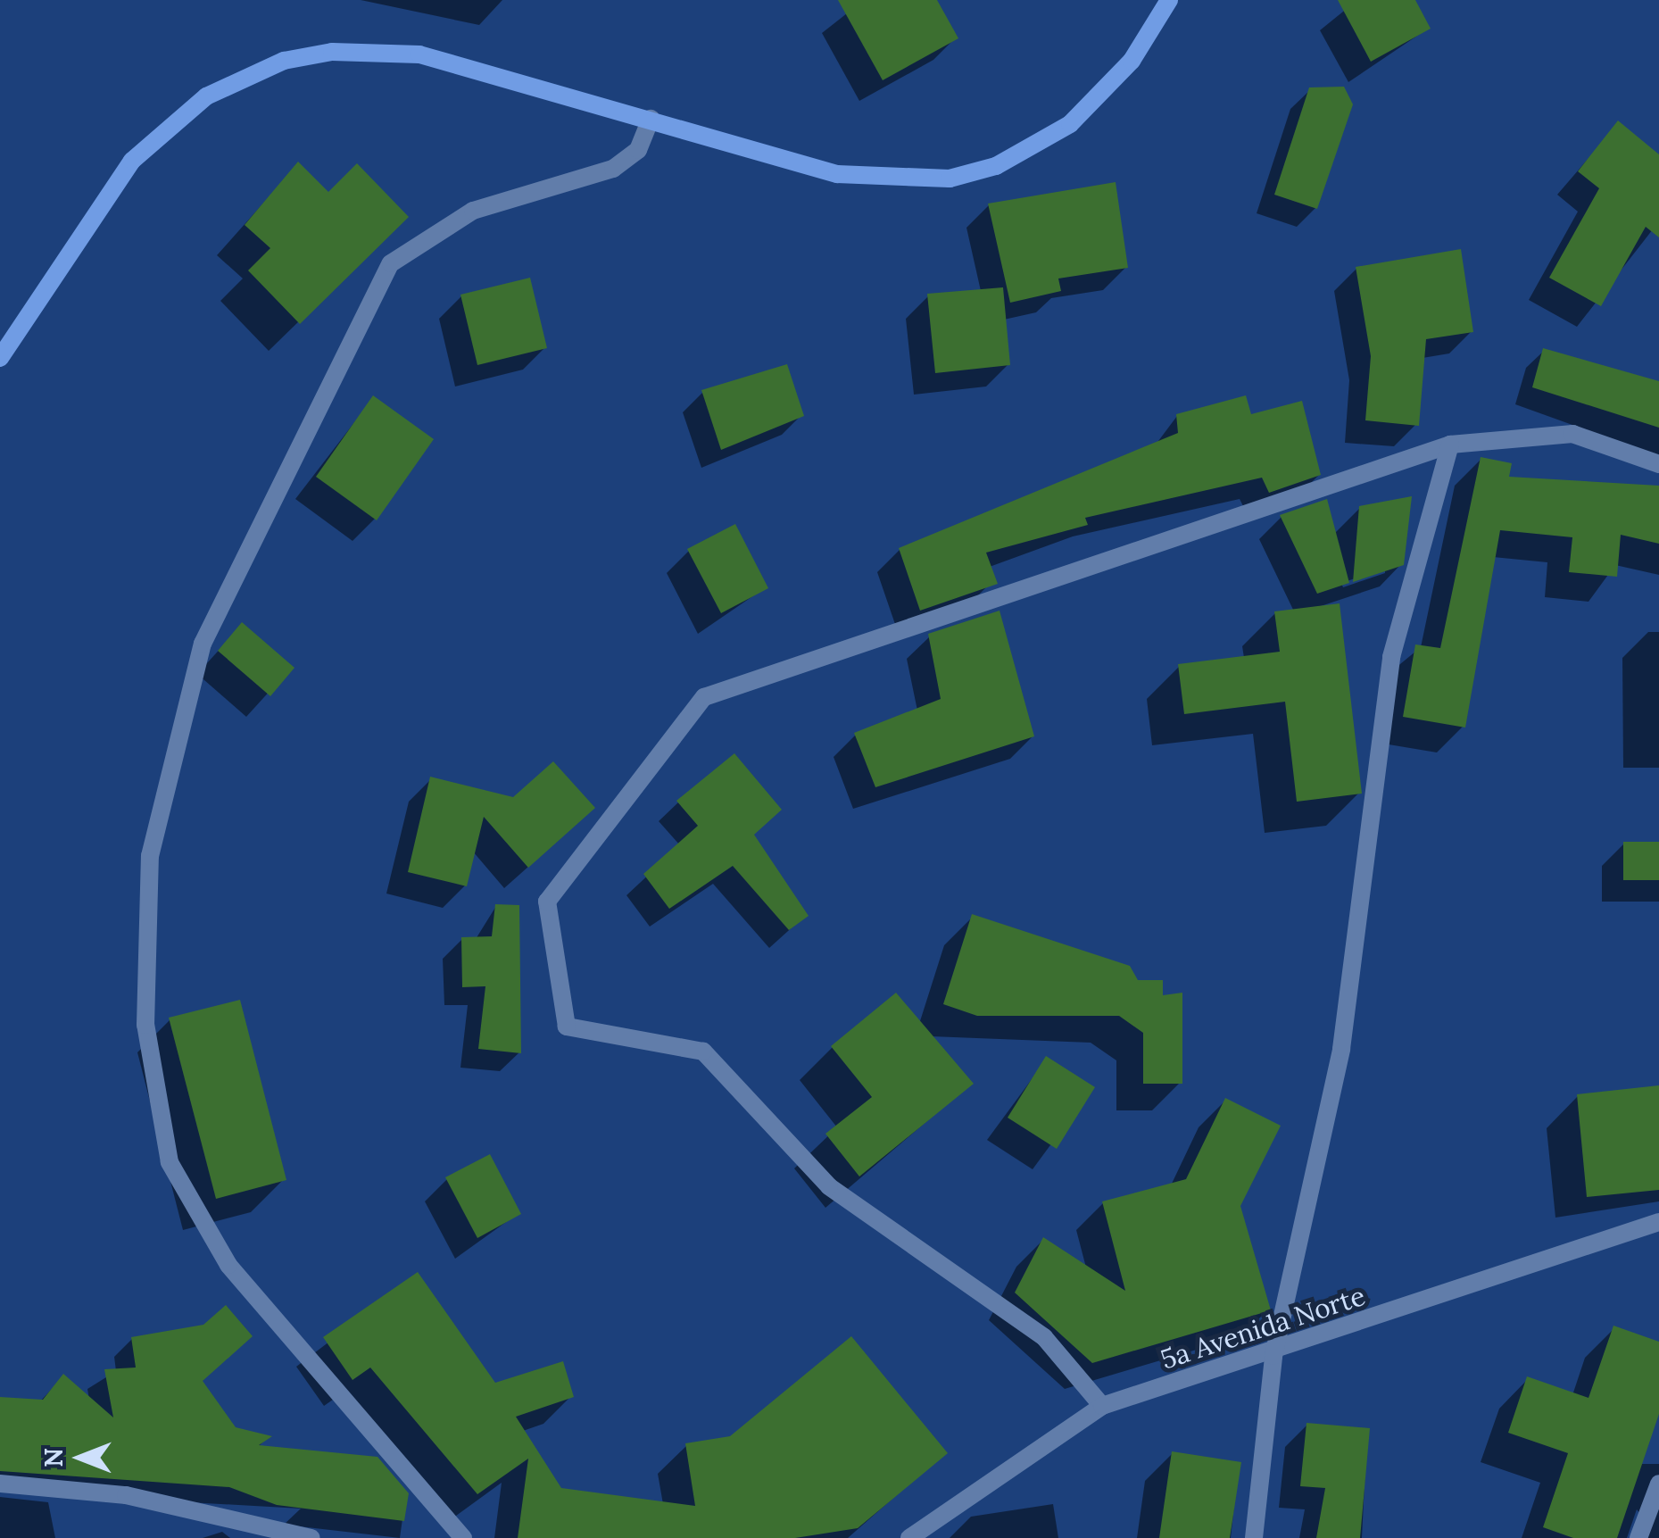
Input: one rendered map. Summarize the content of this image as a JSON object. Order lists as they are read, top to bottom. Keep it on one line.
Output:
{"streets":{"street":["5a Avenida Norte"]},"north":"left"}
